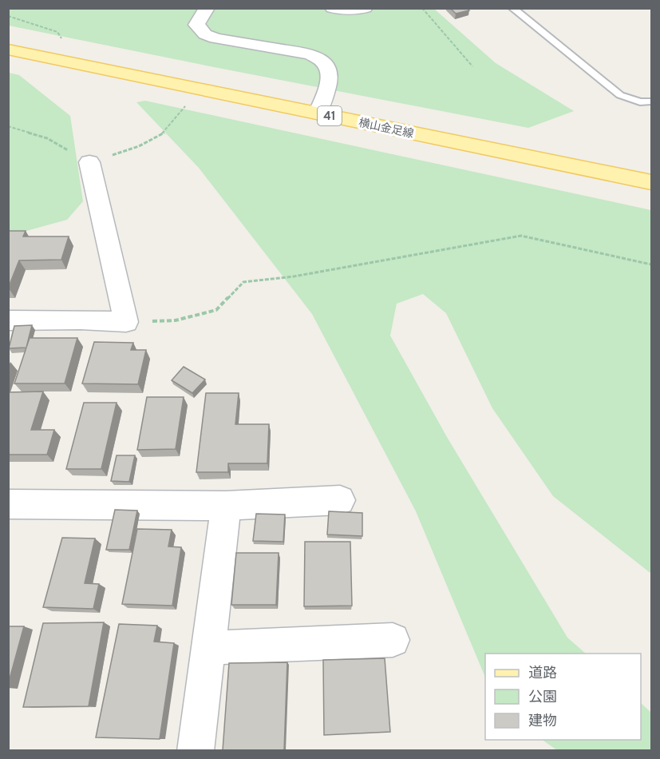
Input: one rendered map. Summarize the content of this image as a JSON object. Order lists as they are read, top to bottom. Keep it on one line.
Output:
{"streets":{"main road":["41","横山金足線"]},"legend":["道路","公園","建物"]}
